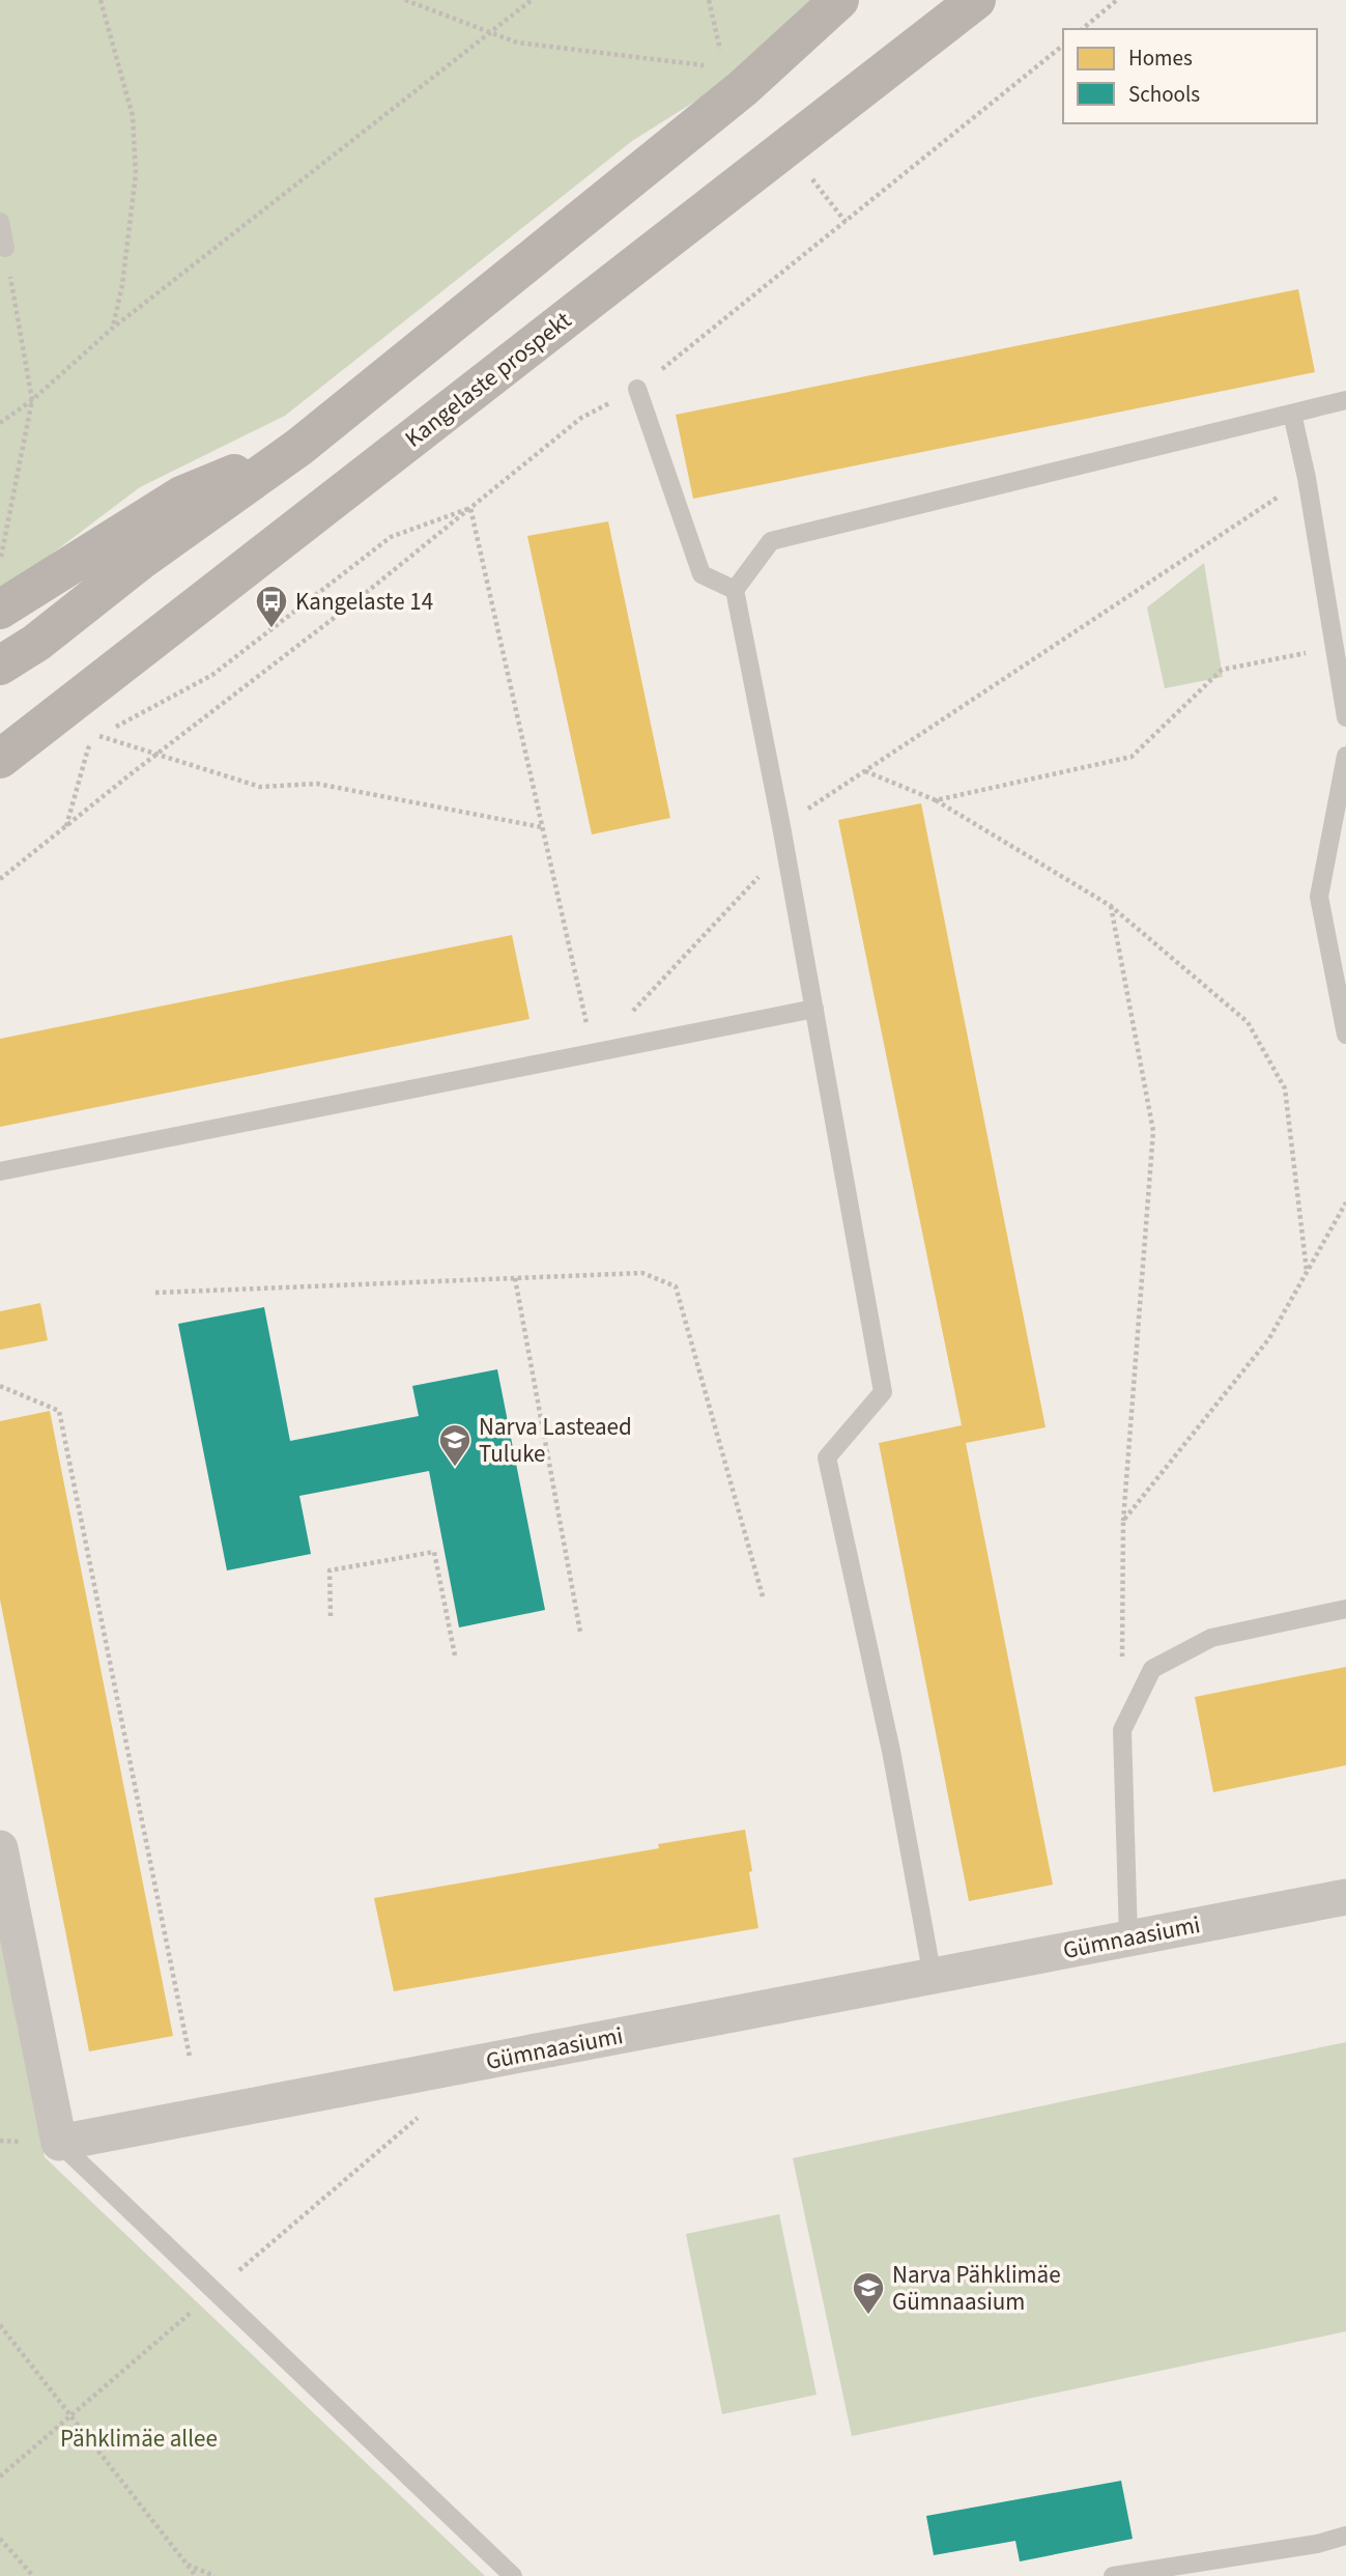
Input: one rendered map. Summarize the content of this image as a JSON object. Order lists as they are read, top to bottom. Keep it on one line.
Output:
{"streets":{"main road":["Kangelaste prospekt"],"street":["Gümnaasiumi"]},"parks":["Pähklimäe allee"],"places":{"bus stop":["Kangelaste 14"],"school or university":["Narva Lasteaed Tuluke","Narva Pähklimäe Gümnaasium"]},"legend":["Homes","Schools"]}
